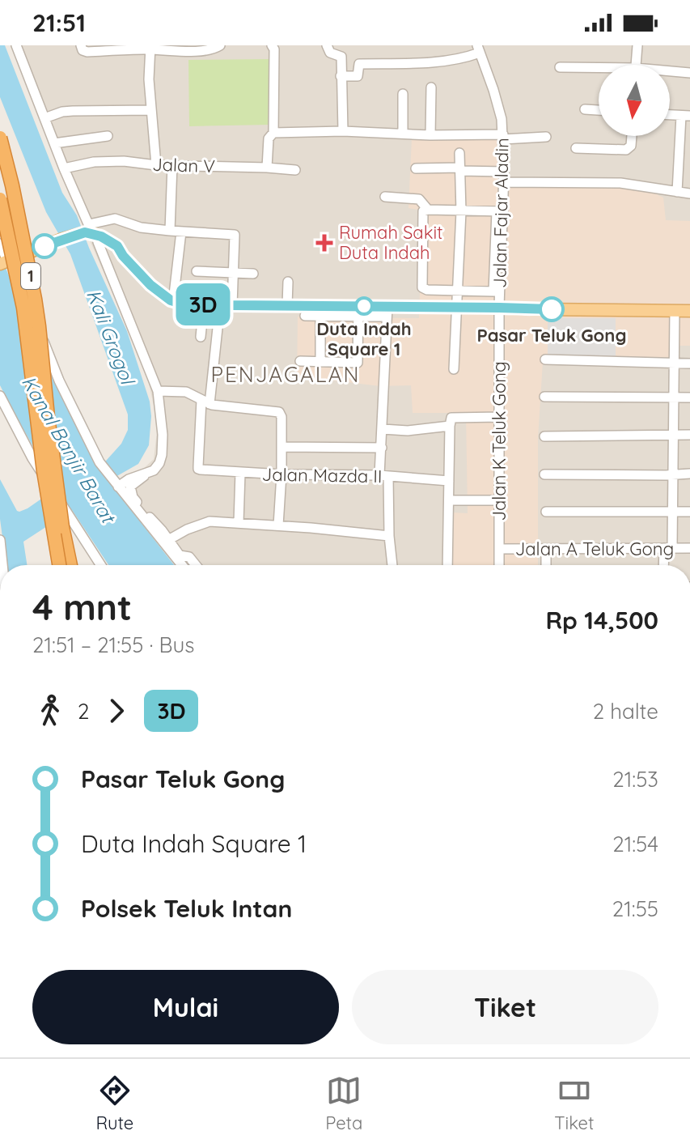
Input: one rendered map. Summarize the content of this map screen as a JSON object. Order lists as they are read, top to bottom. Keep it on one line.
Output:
{"streets":{"highway":["1"],"street":["Jalan V","Jalan Fajar Aladin","Jalan K Teluk Gong","Jalan Mazda II","Jalan A Teluk Gong"]},"crossings":[["Jalan Fajar Aladin","Jalan K Teluk Gong"],["Jalan K Teluk Gong","Jalan A Teluk Gong"]],"districts":["PENJAGALAN"],"water":["Kali Grogol","Kanal Banjir Barat"],"places":{"health":["Rumah Sakit Duta Indah"],"other":["Duta Indah Square 1","Pasar Teluk Gong"]},"lines":["bus line 3D"],"north":"bottom","page":{"status":"21:51","on_map":"3D","heading":["4 mnt","21:51 – 21:55 · Bus","Rp 14,500"],"legs":["2","3D","2 halte"],"list":[{"name":"Pasar Teluk Gong","value":"21:53"},{"name":"Duta Indah Square 1","value":"21:54"},{"name":"Polsek Teluk Intan","value":"21:55"}],"buttons":["Mulai","Tiket"],"tabs":["Rute","Peta","Tiket"]}}
